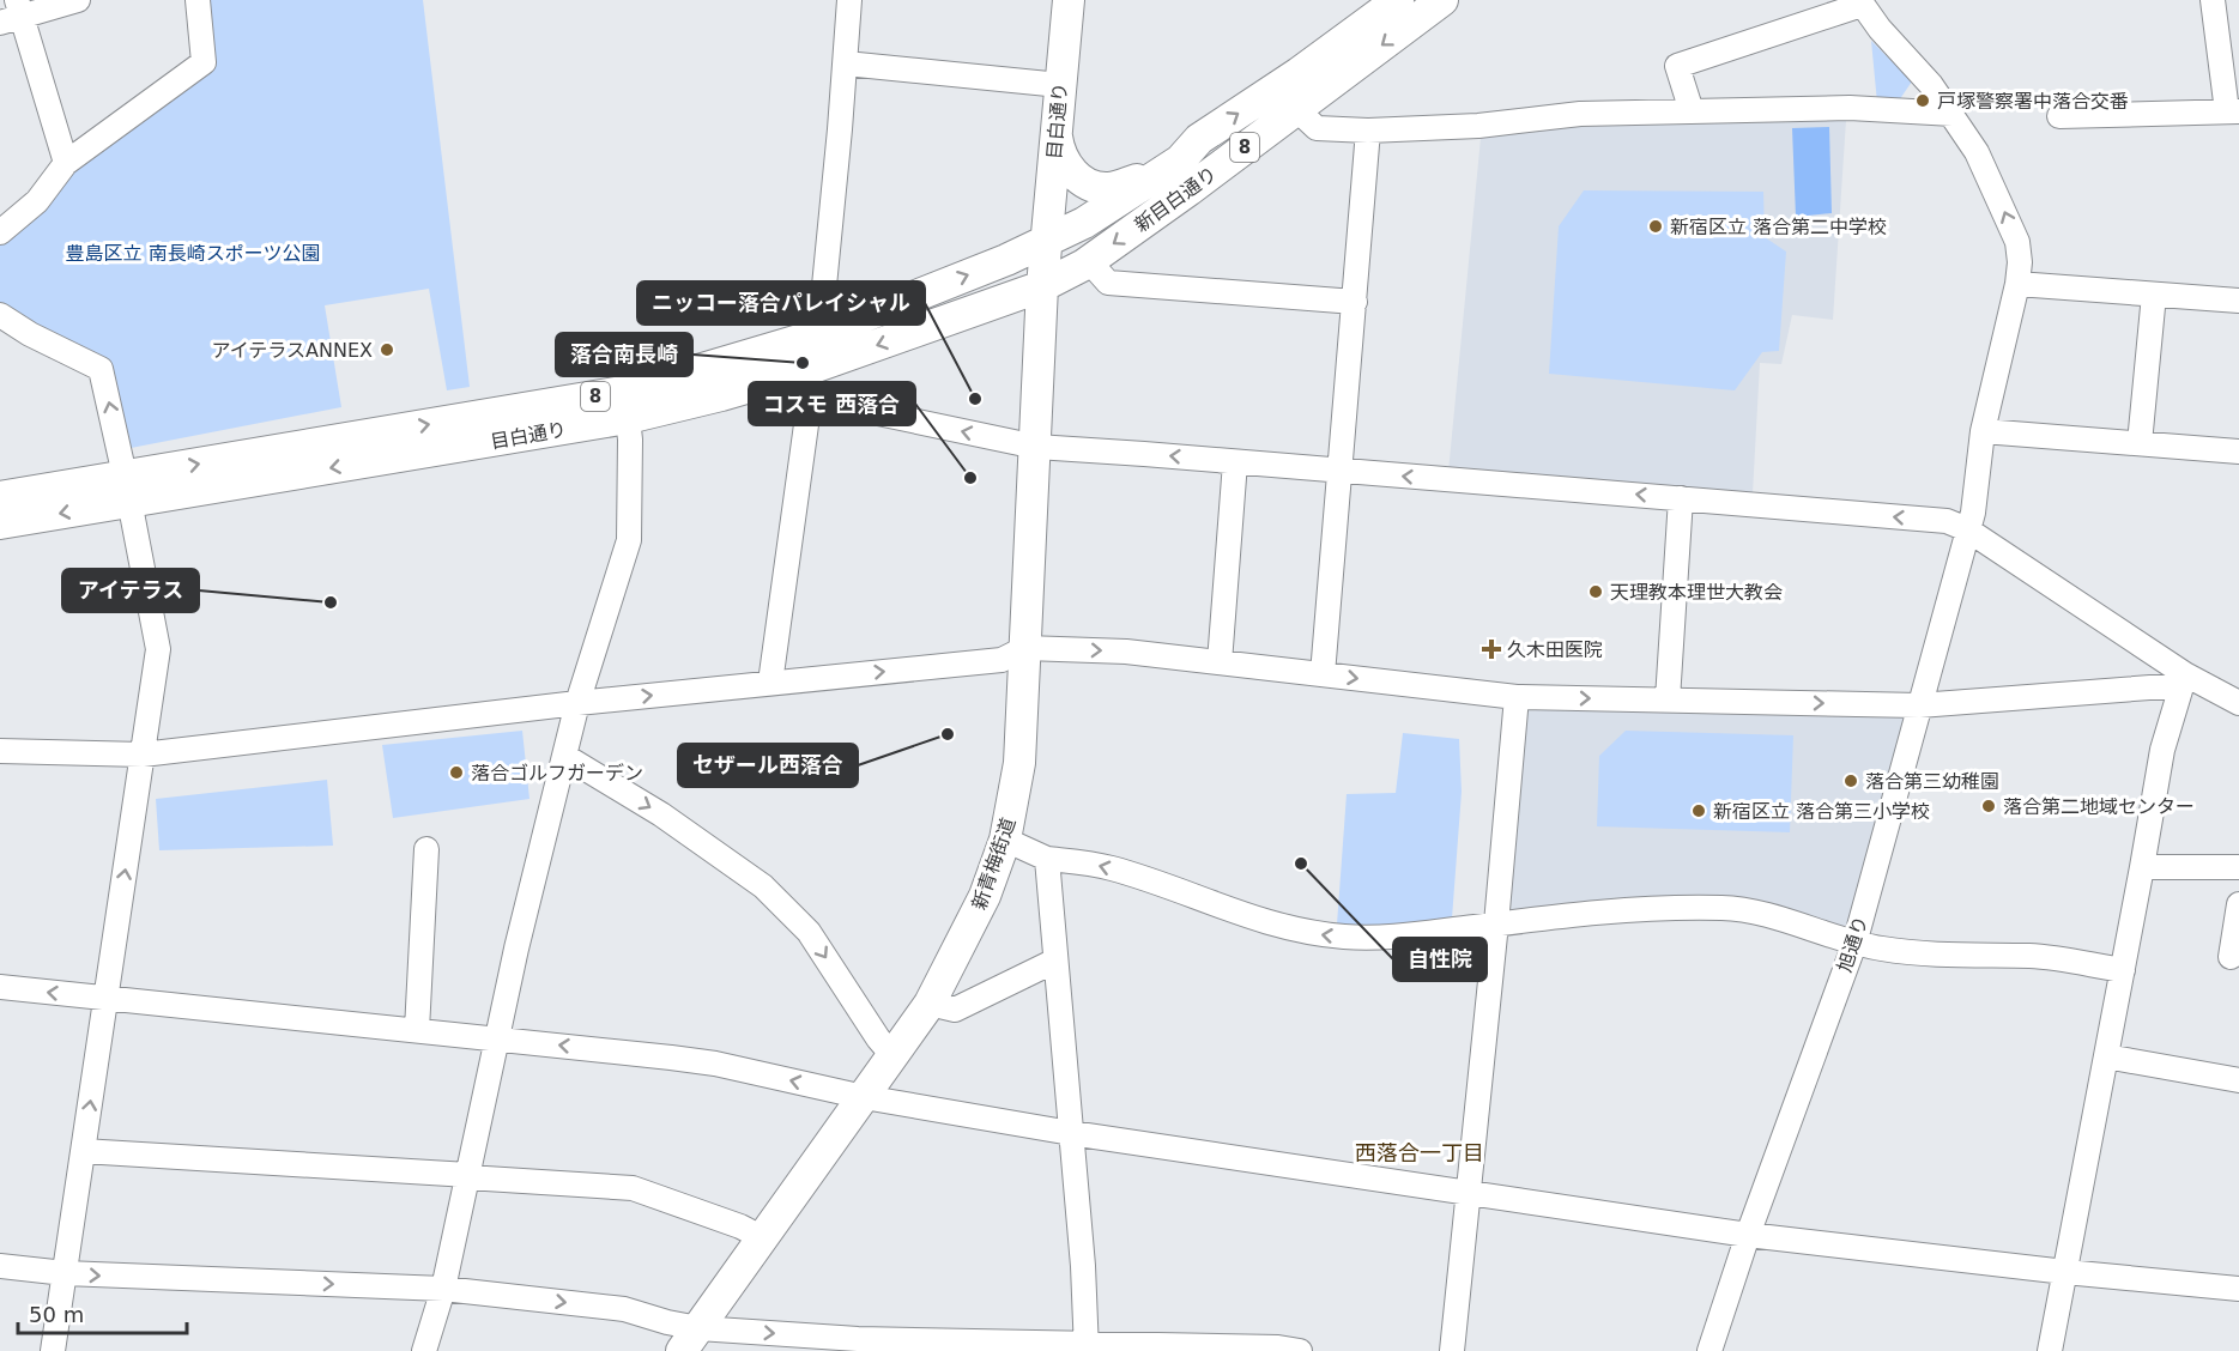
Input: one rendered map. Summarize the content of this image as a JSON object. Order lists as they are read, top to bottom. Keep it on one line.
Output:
{"streets":{"main road":["目白通り","8","新目白通り","新青梅街道"],"street":["旭通り"]},"crossings":[["目白通り","8"],["目白通り","新目白通り"],["目白通り","新青梅街道"],["8","新目白通り"],["新目白通り","新青梅街道"]],"districts":["西落合一丁目"],"parks":["豊島区立 南長崎スポーツ公園"],"places":{"other":["戸塚警察署中落合交番","新宿区立 落合第二中学校","アイテラスANNEX","落合南長崎","ニッコー落合パレイシャル","コスモ 西落合","天理教本理世大教会","アイテラス","セザール西落合","落合ゴルフガーデン","落合第三幼稚園","落合第二地域センター","新宿区立 落合第三小学校","自性院"],"health":["久木田医院"]},"scale_bar":"50 m"}
